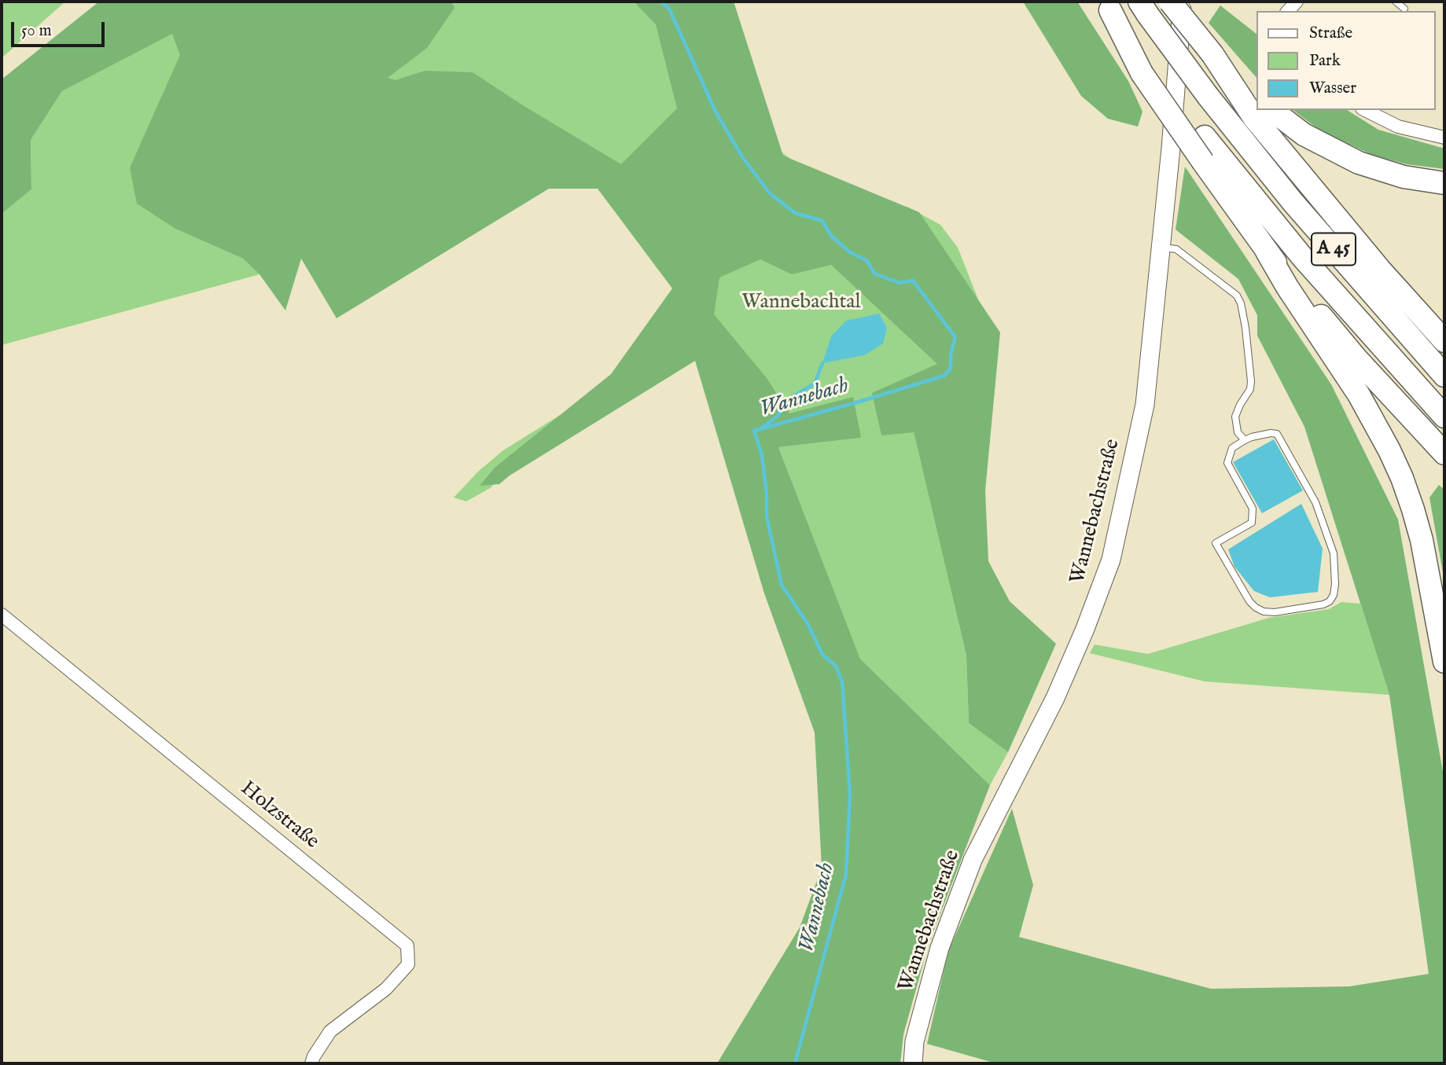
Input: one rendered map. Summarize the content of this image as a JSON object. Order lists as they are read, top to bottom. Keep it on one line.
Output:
{"streets":{"highway":["A 45"],"main road":["Wannebachstraße"],"street":["Holzstraße"]},"water":["Wannebach"],"parks":["Wannebachtal"],"legend":["Straße","Park","Wasser"],"scale_bar":"50 m"}
